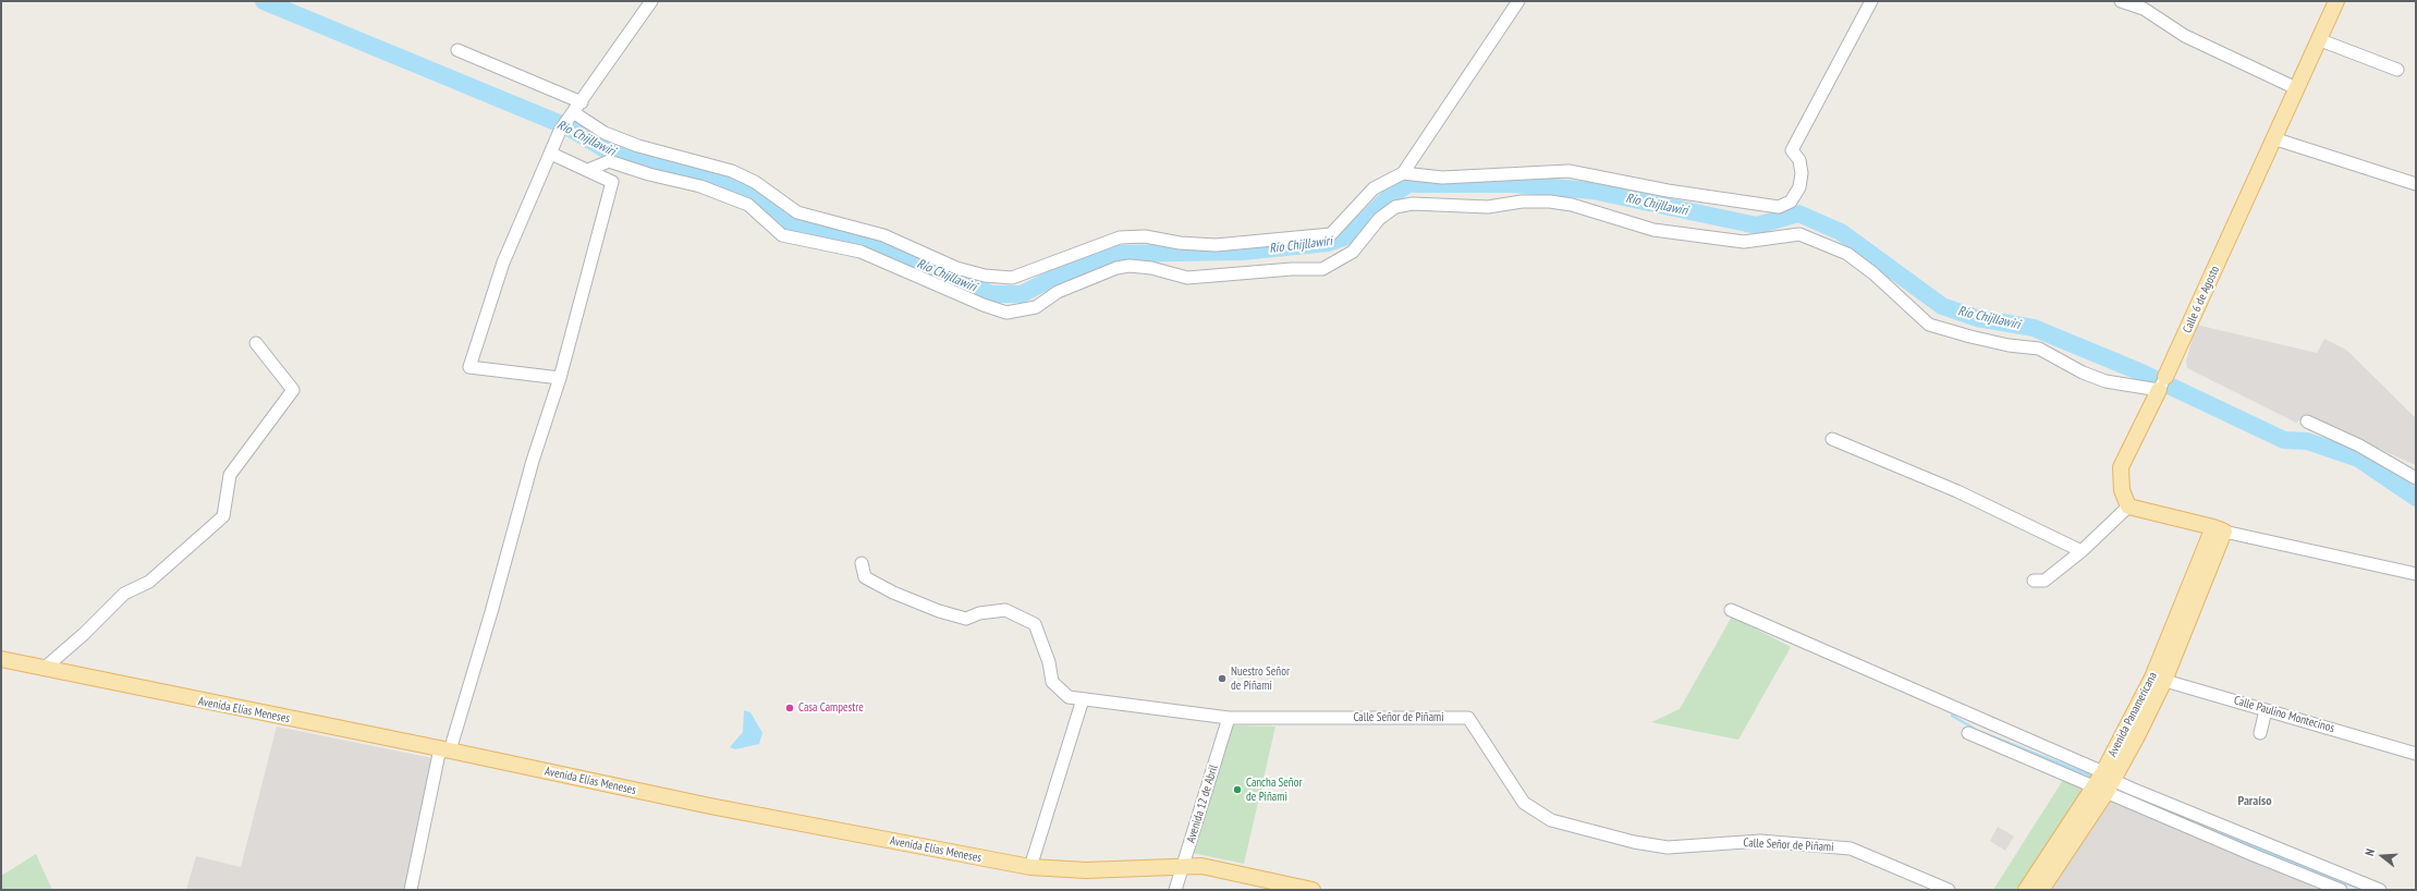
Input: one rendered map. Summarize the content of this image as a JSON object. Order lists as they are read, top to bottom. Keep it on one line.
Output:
{"streets":{"main road":["Calle 6 de Agosto","Avenida Elías Meneses","Avenida Panamericana"],"street":["Calle Paulino Montecinos","Calle Señor de Piñami","Avenida 12 de Abril"]},"crossings":[["Avenida Elías Meneses","Avenida 12 de Abril"],["Avenida Panamericana","Calle Paulino Montecinos"],["Calle Señor de Piñami","Avenida 12 de Abril"]],"districts":["Paraíso"],"water":["Río Chijllawiri"],"places":["Nuestro Señor de Piñami","Casa Campestre","Cancha Señor de Piñami"],"north":"left"}
